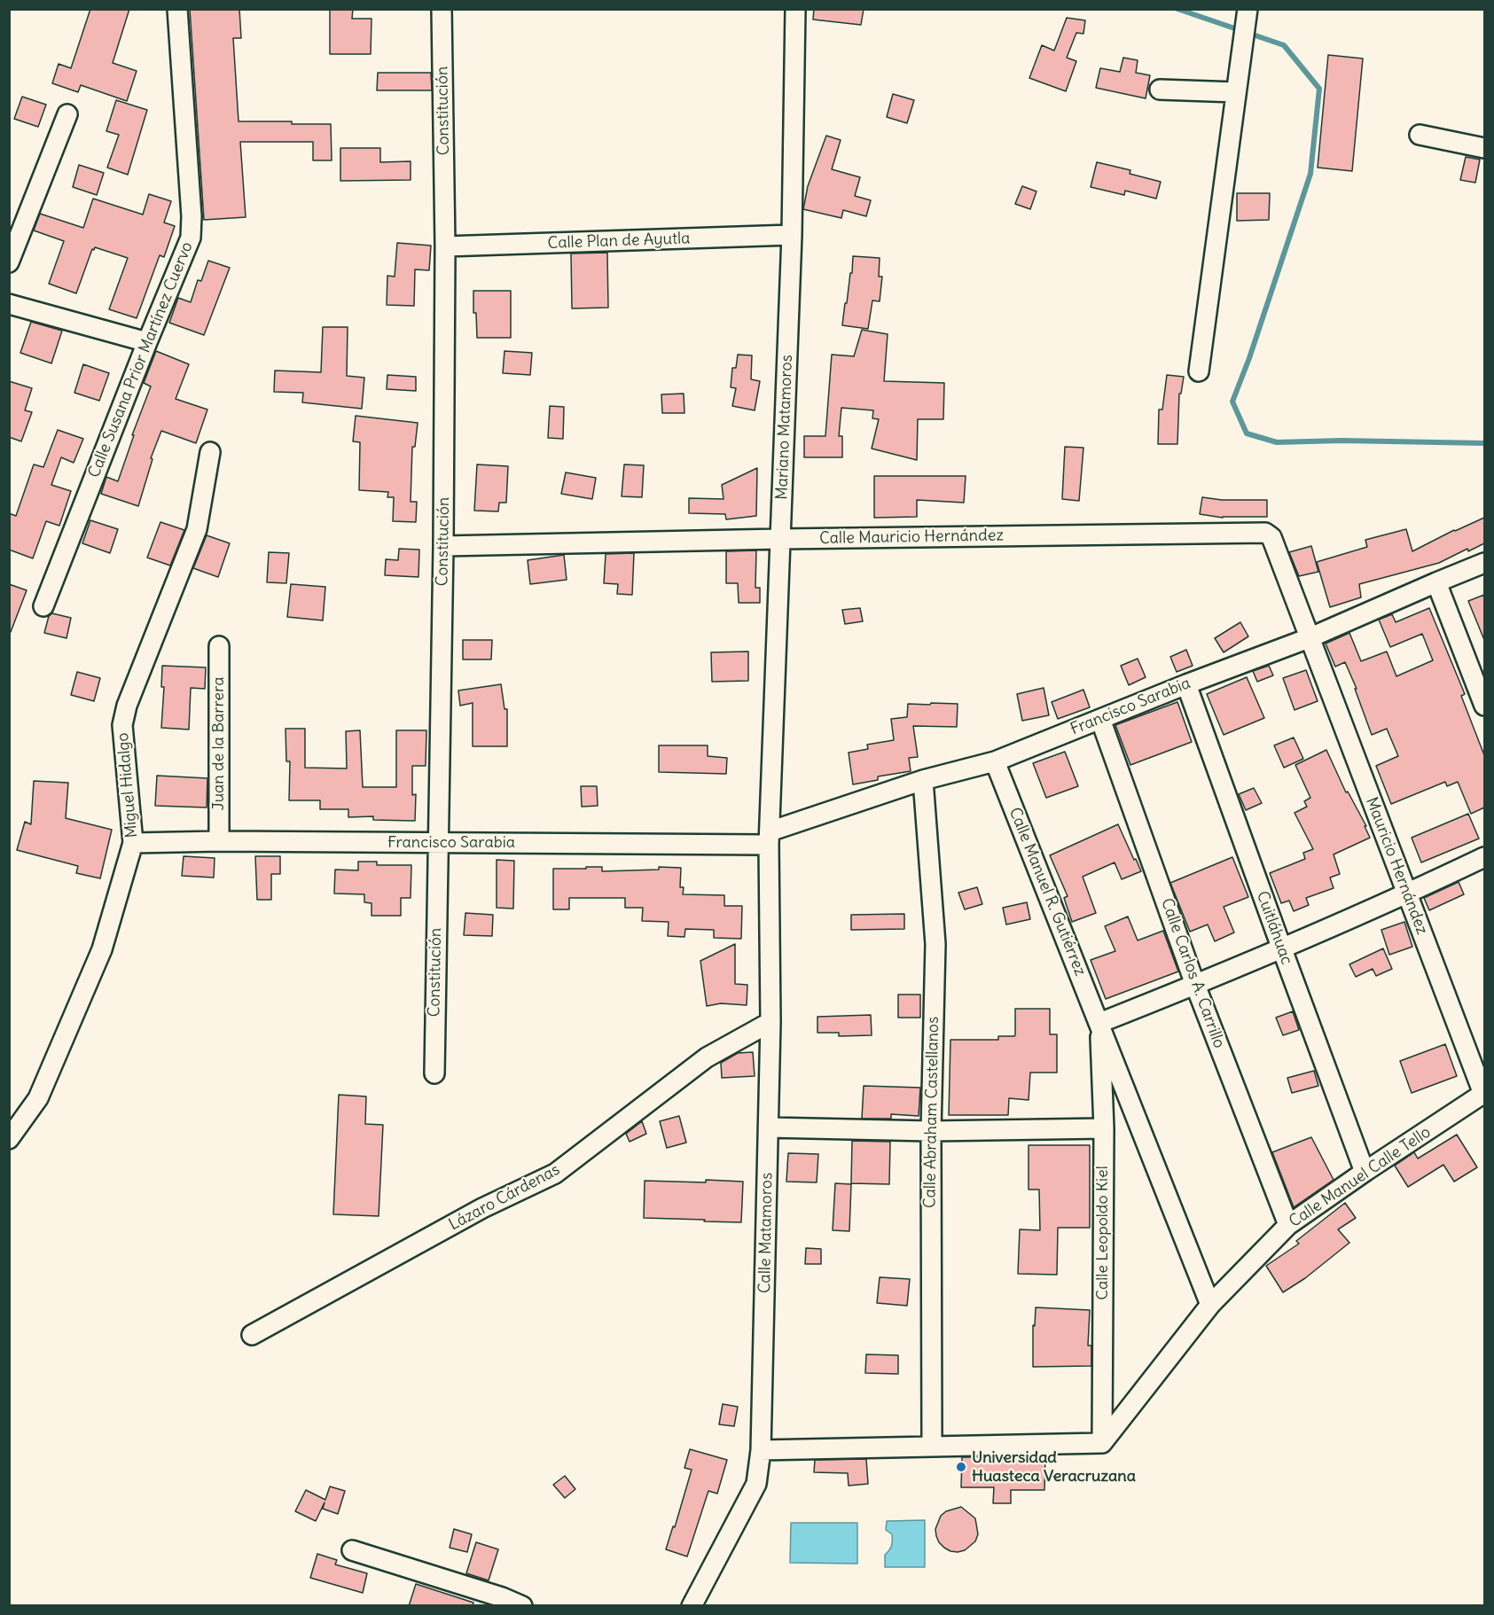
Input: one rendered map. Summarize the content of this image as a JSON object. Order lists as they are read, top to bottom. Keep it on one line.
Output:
{"streets":{"street":["Constitución","Calle Plan de Ayutla","Calle Susana Prior Martínez Cuervo","Mariano Matamoros","Calle Mauricio Hernández","Francisco Sarabia","Juan de la Barrera","Miguel Hidalgo","Mauricio Hernández","Calle Manuel R. Gutiérrez","Cuitláhuac","Calle Carlos A. Carrillo","Calle Abraham Castellanos","Calle Manuel Calle Tello","Lázaro Cárdenas","Calle Matamoros","Calle Leopoldo Kiel"]},"crossings":[["Constitución","Calle Plan de Ayutla"],["Constitución","Calle Mauricio Hernández"],["Constitución","Francisco Sarabia"],["Calle Plan de Ayutla","Mariano Matamoros"],["Mariano Matamoros","Calle Mauricio Hernández"],["Mariano Matamoros","Francisco Sarabia"],["Mariano Matamoros","Calle Matamoros"],["Calle Mauricio Hernández","Francisco Sarabia"],["Calle Mauricio Hernández","Mauricio Hernández"],["Francisco Sarabia","Juan de la Barrera"],["Francisco Sarabia","Miguel Hidalgo"],["Francisco Sarabia","Mauricio Hernández"],["Francisco Sarabia","Calle Manuel R. Gutiérrez"],["Francisco Sarabia","Cuitláhuac"],["Francisco Sarabia","Calle Carlos A. Carrillo"],["Francisco Sarabia","Calle Abraham Castellanos"],["Francisco Sarabia","Calle Matamoros"],["Mauricio Hernández","Calle Manuel Calle Tello"],["Calle Manuel R. Gutiérrez","Calle Manuel Calle Tello"],["Calle Manuel R. Gutiérrez","Calle Leopoldo Kiel"],["Cuitláhuac","Calle Manuel Calle Tello"],["Calle Carlos A. Carrillo","Calle Manuel Calle Tello"],["Calle Manuel Calle Tello","Calle Leopoldo Kiel"],["Lázaro Cárdenas","Calle Matamoros"]],"places":["Universidad Huasteca Veracruzana"]}
